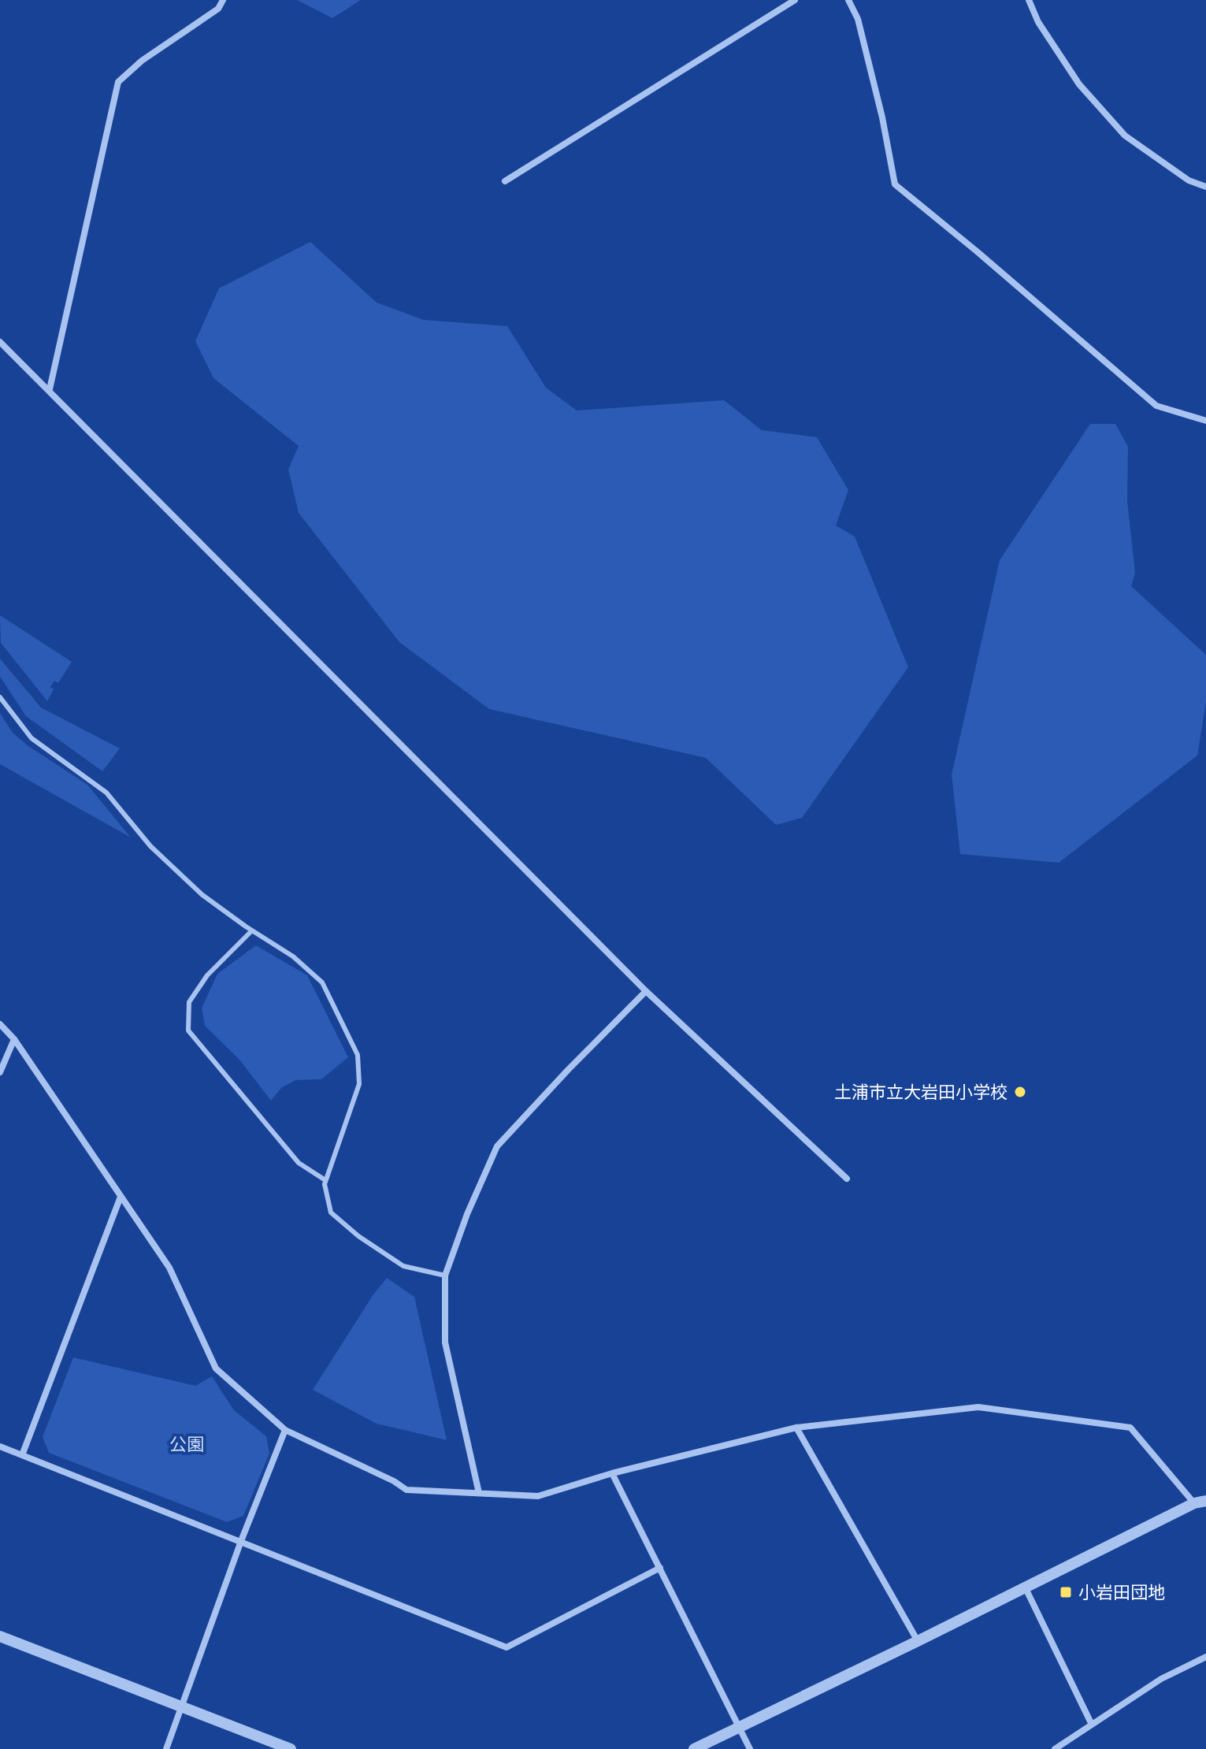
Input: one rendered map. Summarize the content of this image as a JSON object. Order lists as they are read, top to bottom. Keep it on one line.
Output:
{"parks":["公園"],"places":{"other":["土浦市立大岩田小学校"],"transit":["小岩田団地"]}}
